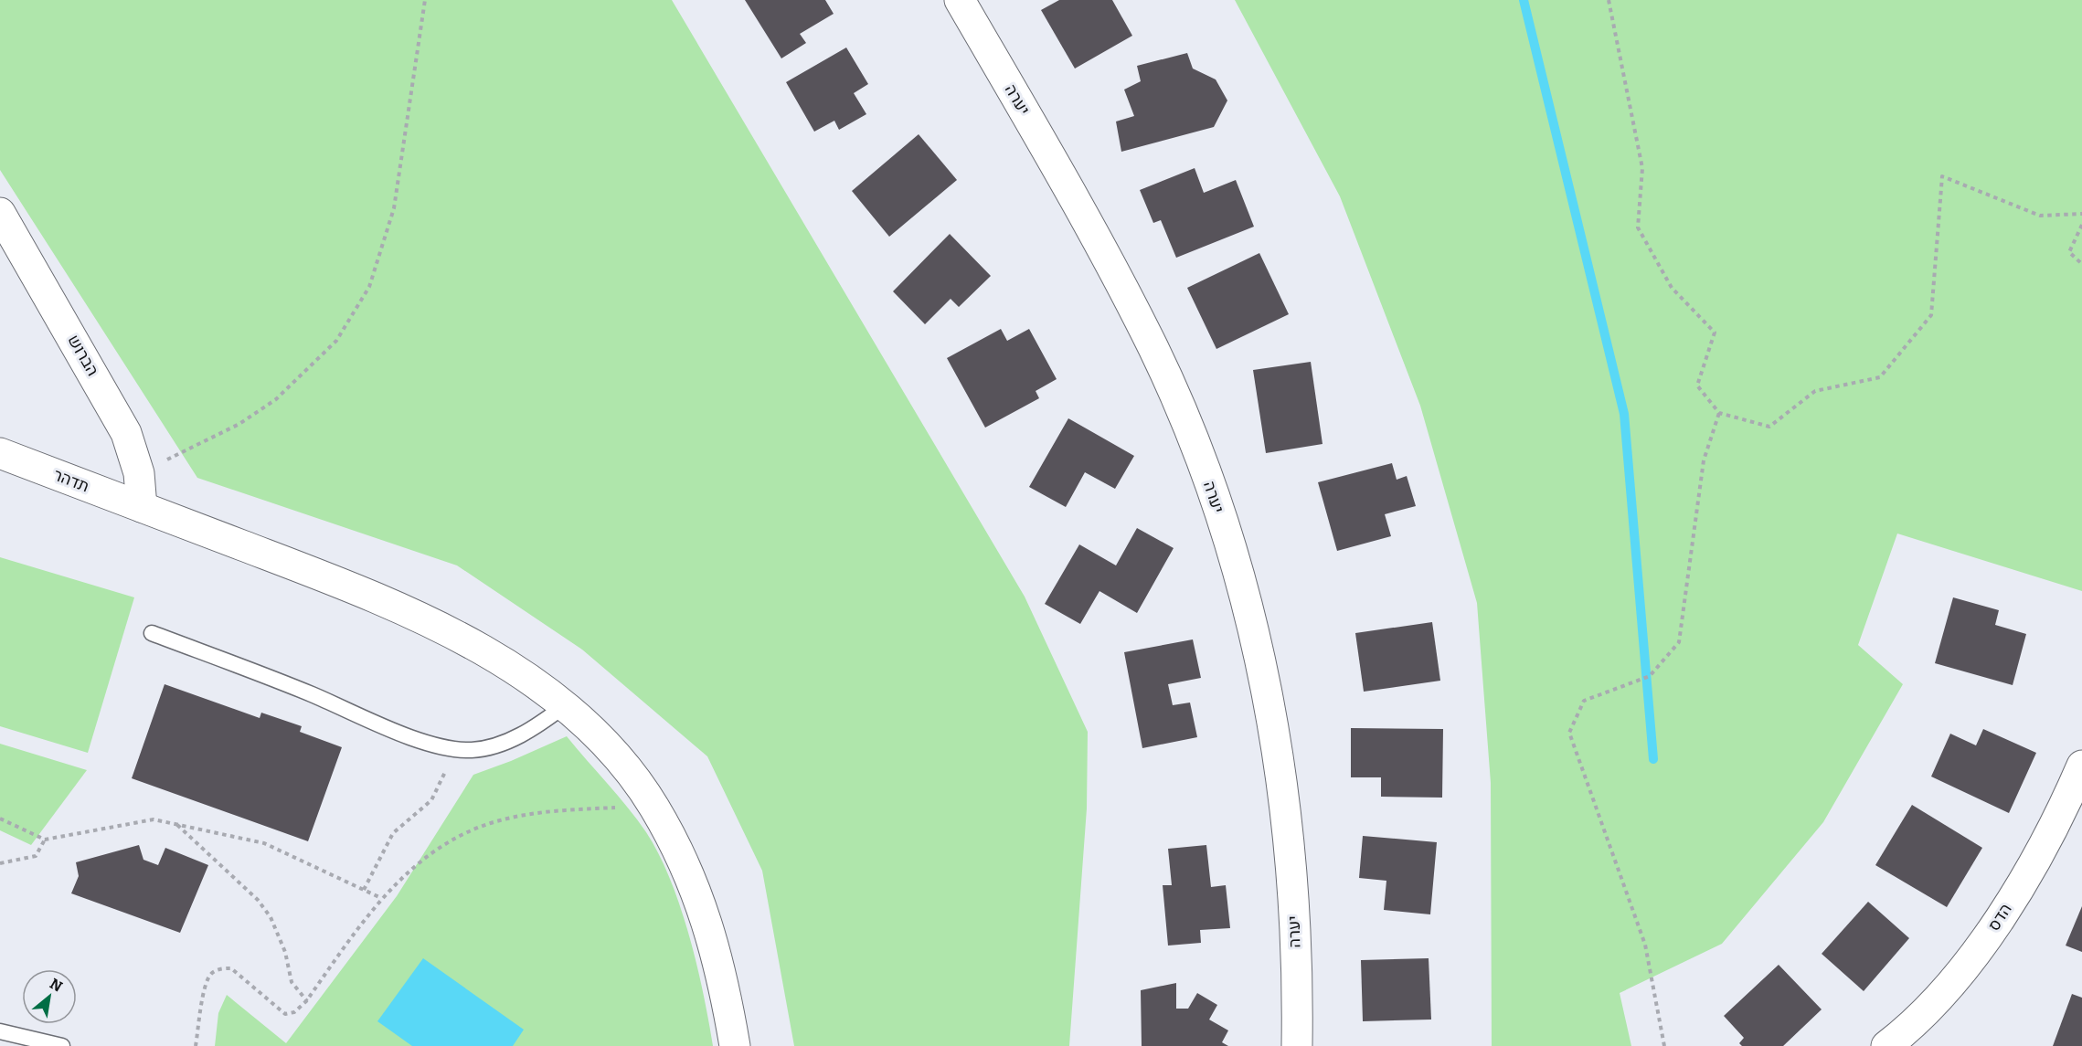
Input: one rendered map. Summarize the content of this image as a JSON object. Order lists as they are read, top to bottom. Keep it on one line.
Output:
{"streets":{"street":["יערה","הברוש","תדהר","הדס"]},"crossings":[["הברוש","תדהר"]],"north":"top right"}
